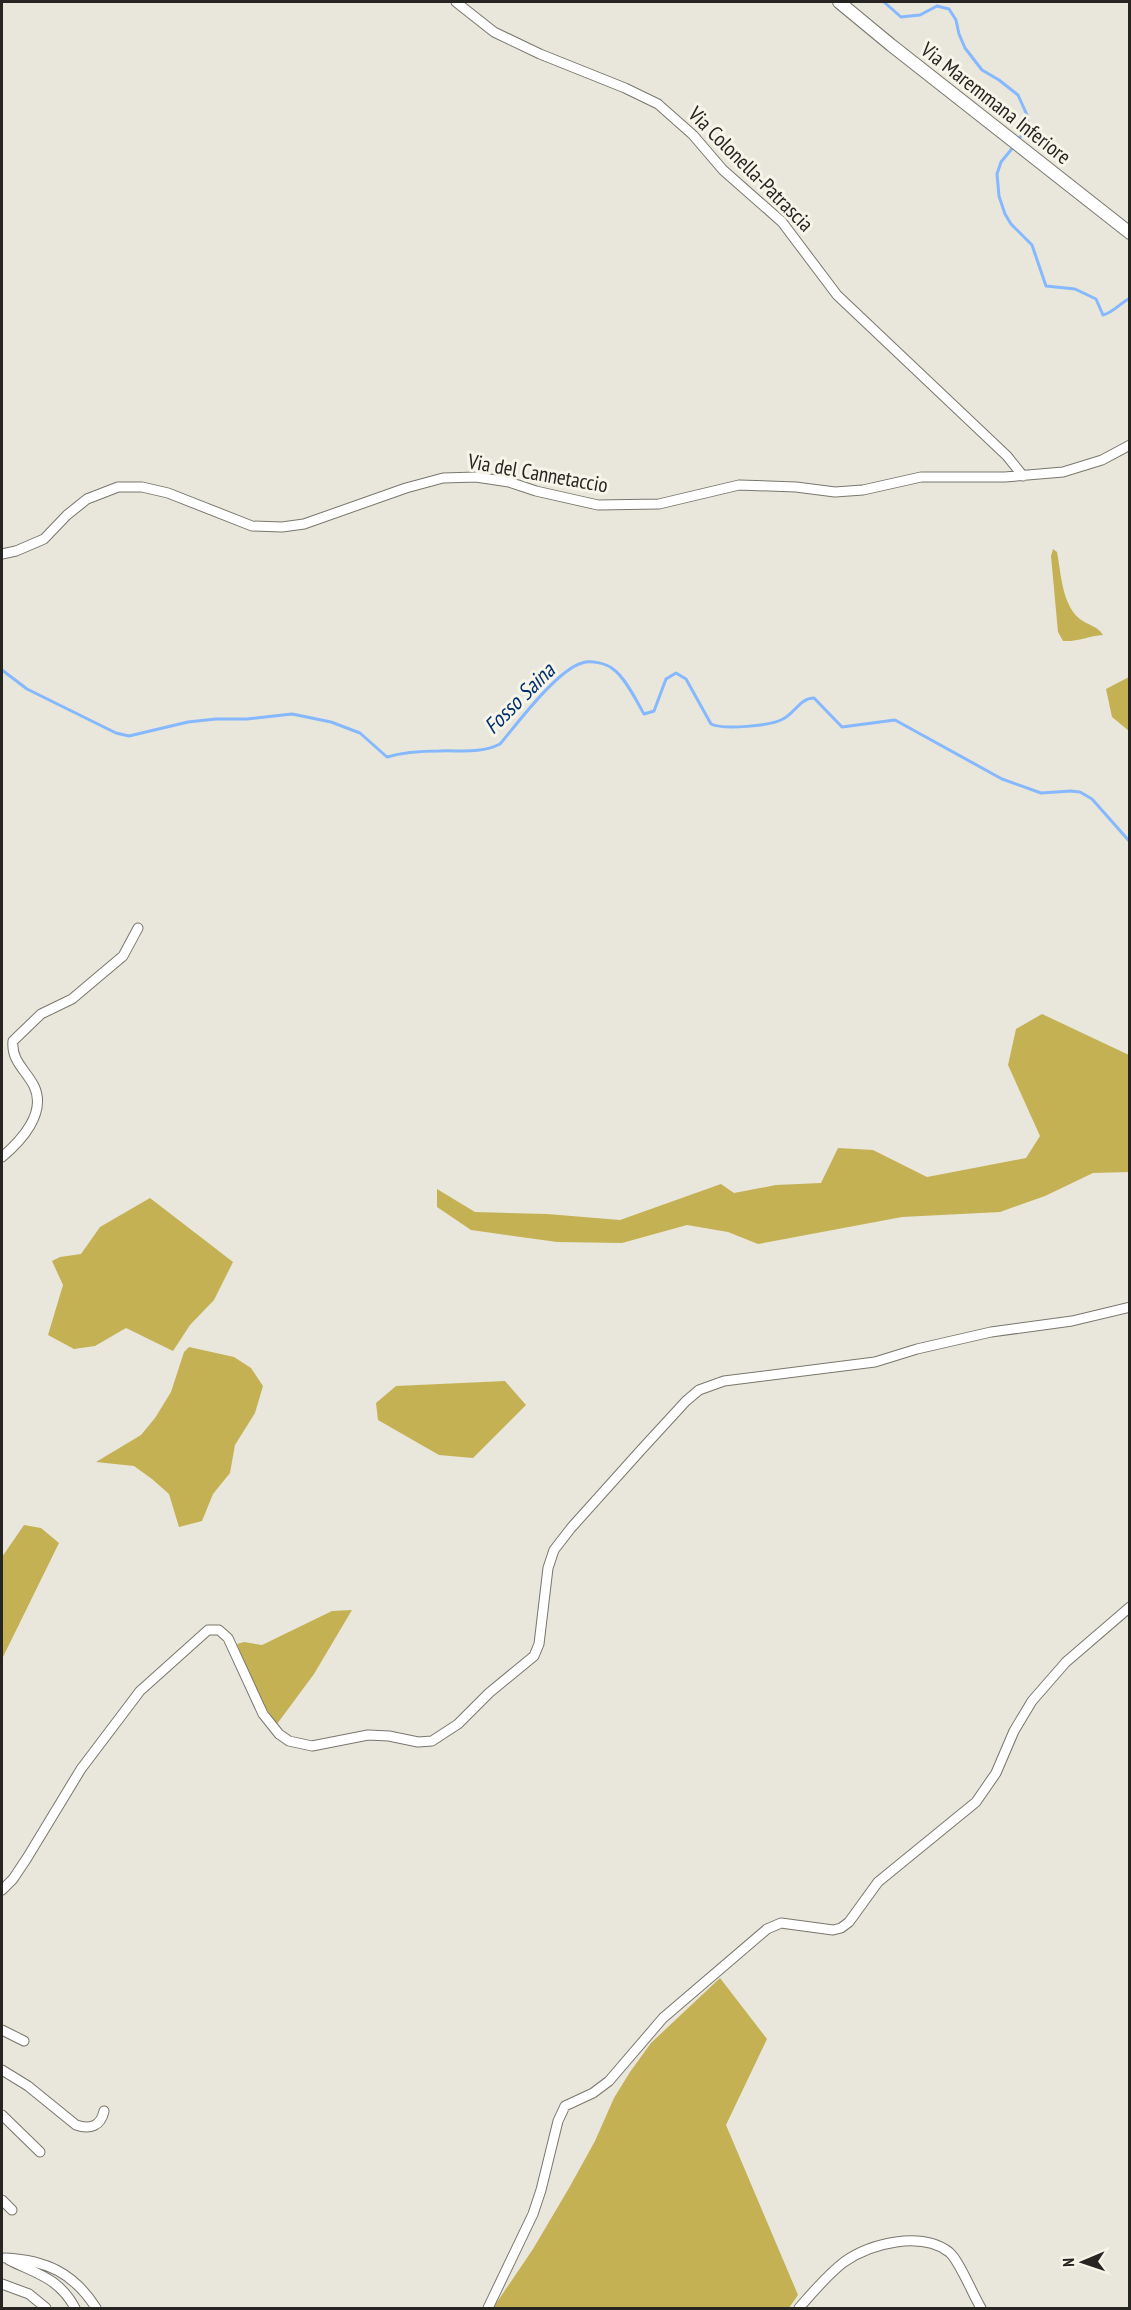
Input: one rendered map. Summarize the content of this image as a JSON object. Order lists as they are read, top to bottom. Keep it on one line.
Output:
{"streets":{"main road":["Via Maremmana Inferiore"],"street":["Via Colonella-Patrascia","Via del Cannetaccio"]},"crossings":[["Via Colonella-Patrascia","Via del Cannetaccio"]],"water":["Fosso Saina"],"north":"left"}
